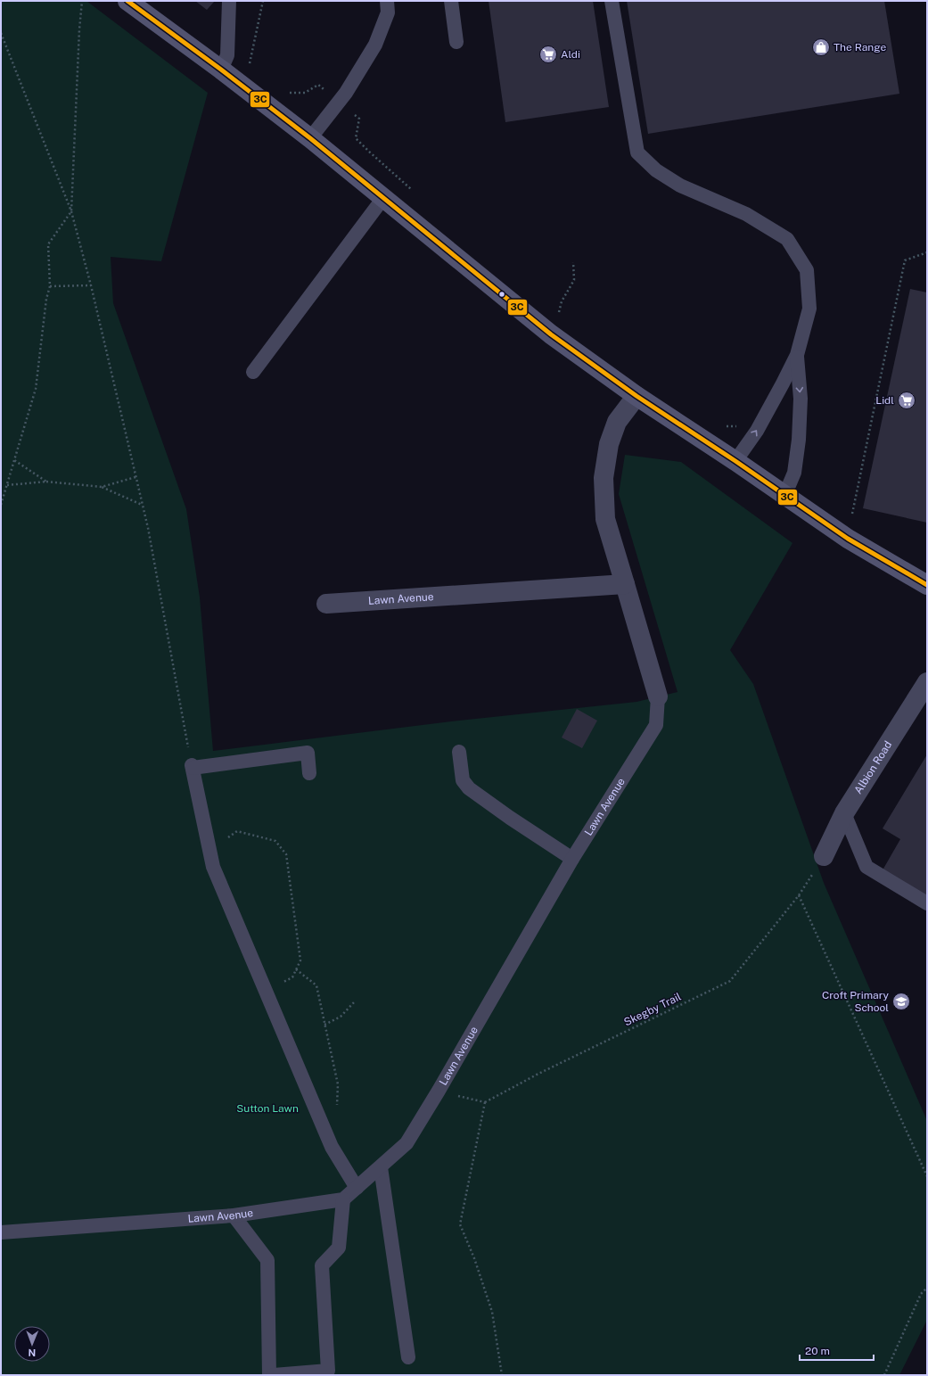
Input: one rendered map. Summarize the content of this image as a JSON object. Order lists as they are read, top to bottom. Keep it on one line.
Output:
{"streets":{"street":["Lawn Avenue","Albion Road"],"path":["Skegby Trail"]},"parks":["Sutton Lawn"],"places":{"shop":["The Range"],"supermarket":["Aldi","Lidl"],"school or university":["Croft Primary School"]},"lines":["transit line 3C"],"scale_bar":"20 m","north":"bottom"}
